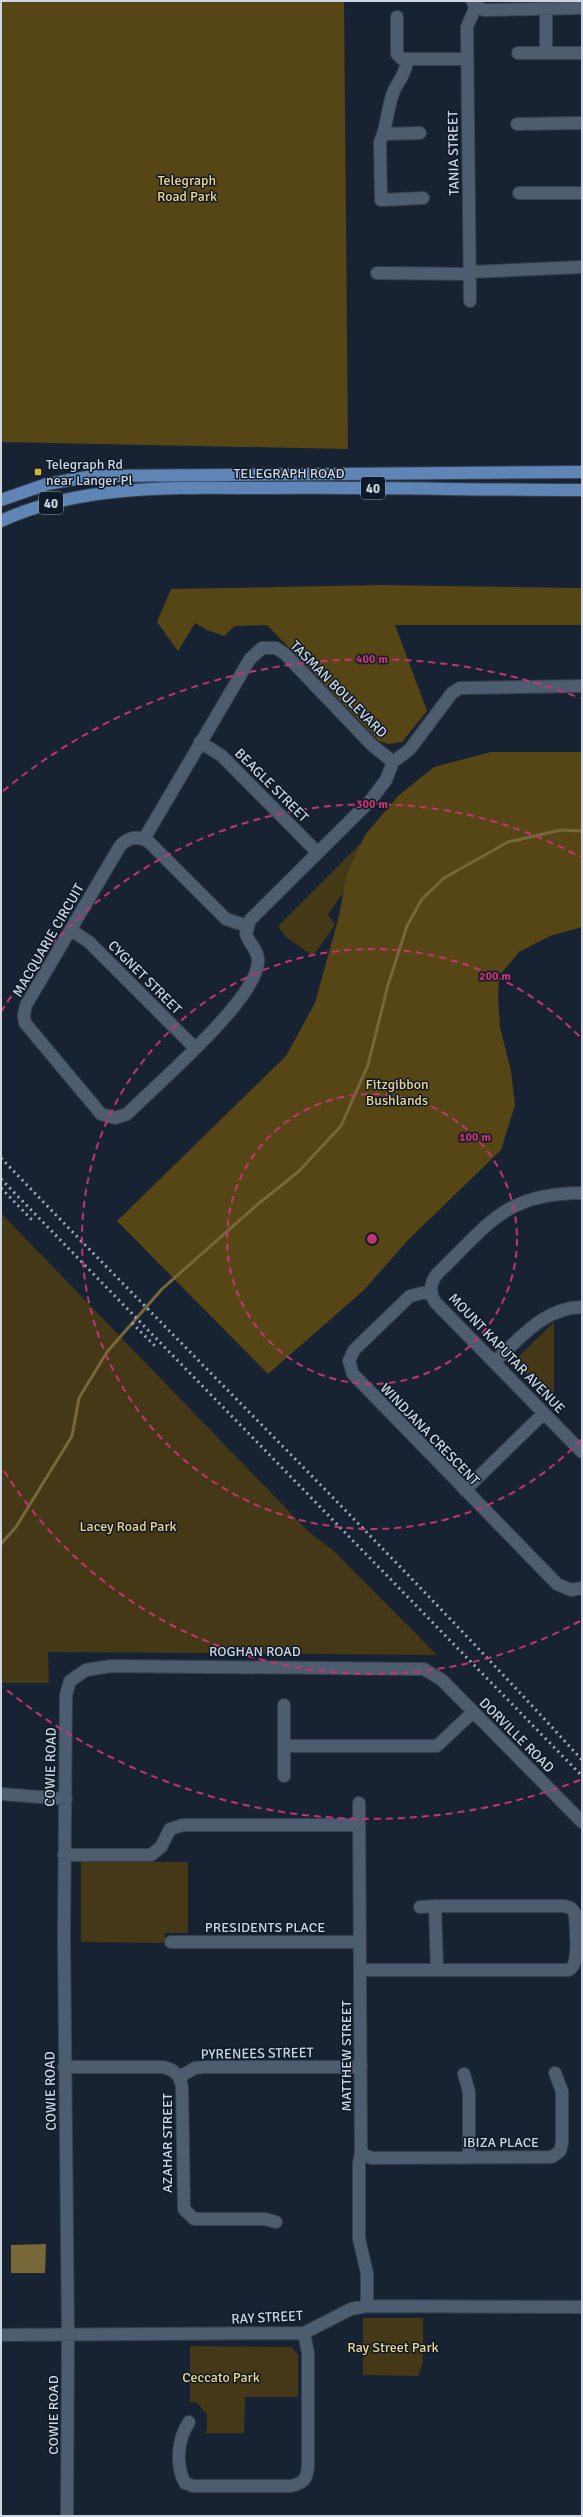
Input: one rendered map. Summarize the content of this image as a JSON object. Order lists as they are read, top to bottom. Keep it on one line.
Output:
{"streets":{"main road":["TELEGRAPH ROAD","40"],"street":["TANIA STREET","TASMAN BOULEVARD","BEAGLE STREET","MACQUARIE CIRCUIT","CYGNET STREET","MOUNT KAPUTAR AVENUE","WINDJANA CRESCENT","ROGHAN ROAD","DORVILLE ROAD","COWIE ROAD","PRESIDENTS PLACE","PYRENEES STREET","MATTHEW STREET","IBIZA PLACE","AZAHAR STREET","RAY STREET"]},"crossings":[["TASMAN BOULEVARD","BEAGLE STREET"],["TASMAN BOULEVARD","MACQUARIE CIRCUIT"],["MACQUARIE CIRCUIT","CYGNET STREET"],["MOUNT KAPUTAR AVENUE","WINDJANA CRESCENT"],["ROGHAN ROAD","DORVILLE ROAD"],["ROGHAN ROAD","COWIE ROAD"],["COWIE ROAD","RAY STREET"],["PRESIDENTS PLACE","MATTHEW STREET"],["PYRENEES STREET","MATTHEW STREET"],["PYRENEES STREET","AZAHAR STREET"],["MATTHEW STREET","IBIZA PLACE"],["MATTHEW STREET","RAY STREET"]],"parks":["Telegraph Road Park","Fitzgibbon Bushlands","Lacey Road Park","Ray Street Park","Ceccato Park"],"places":{"transit":["Telegraph Rd near Langer Pl"]},"rings":["400 m","300 m","200 m","100 m"]}
